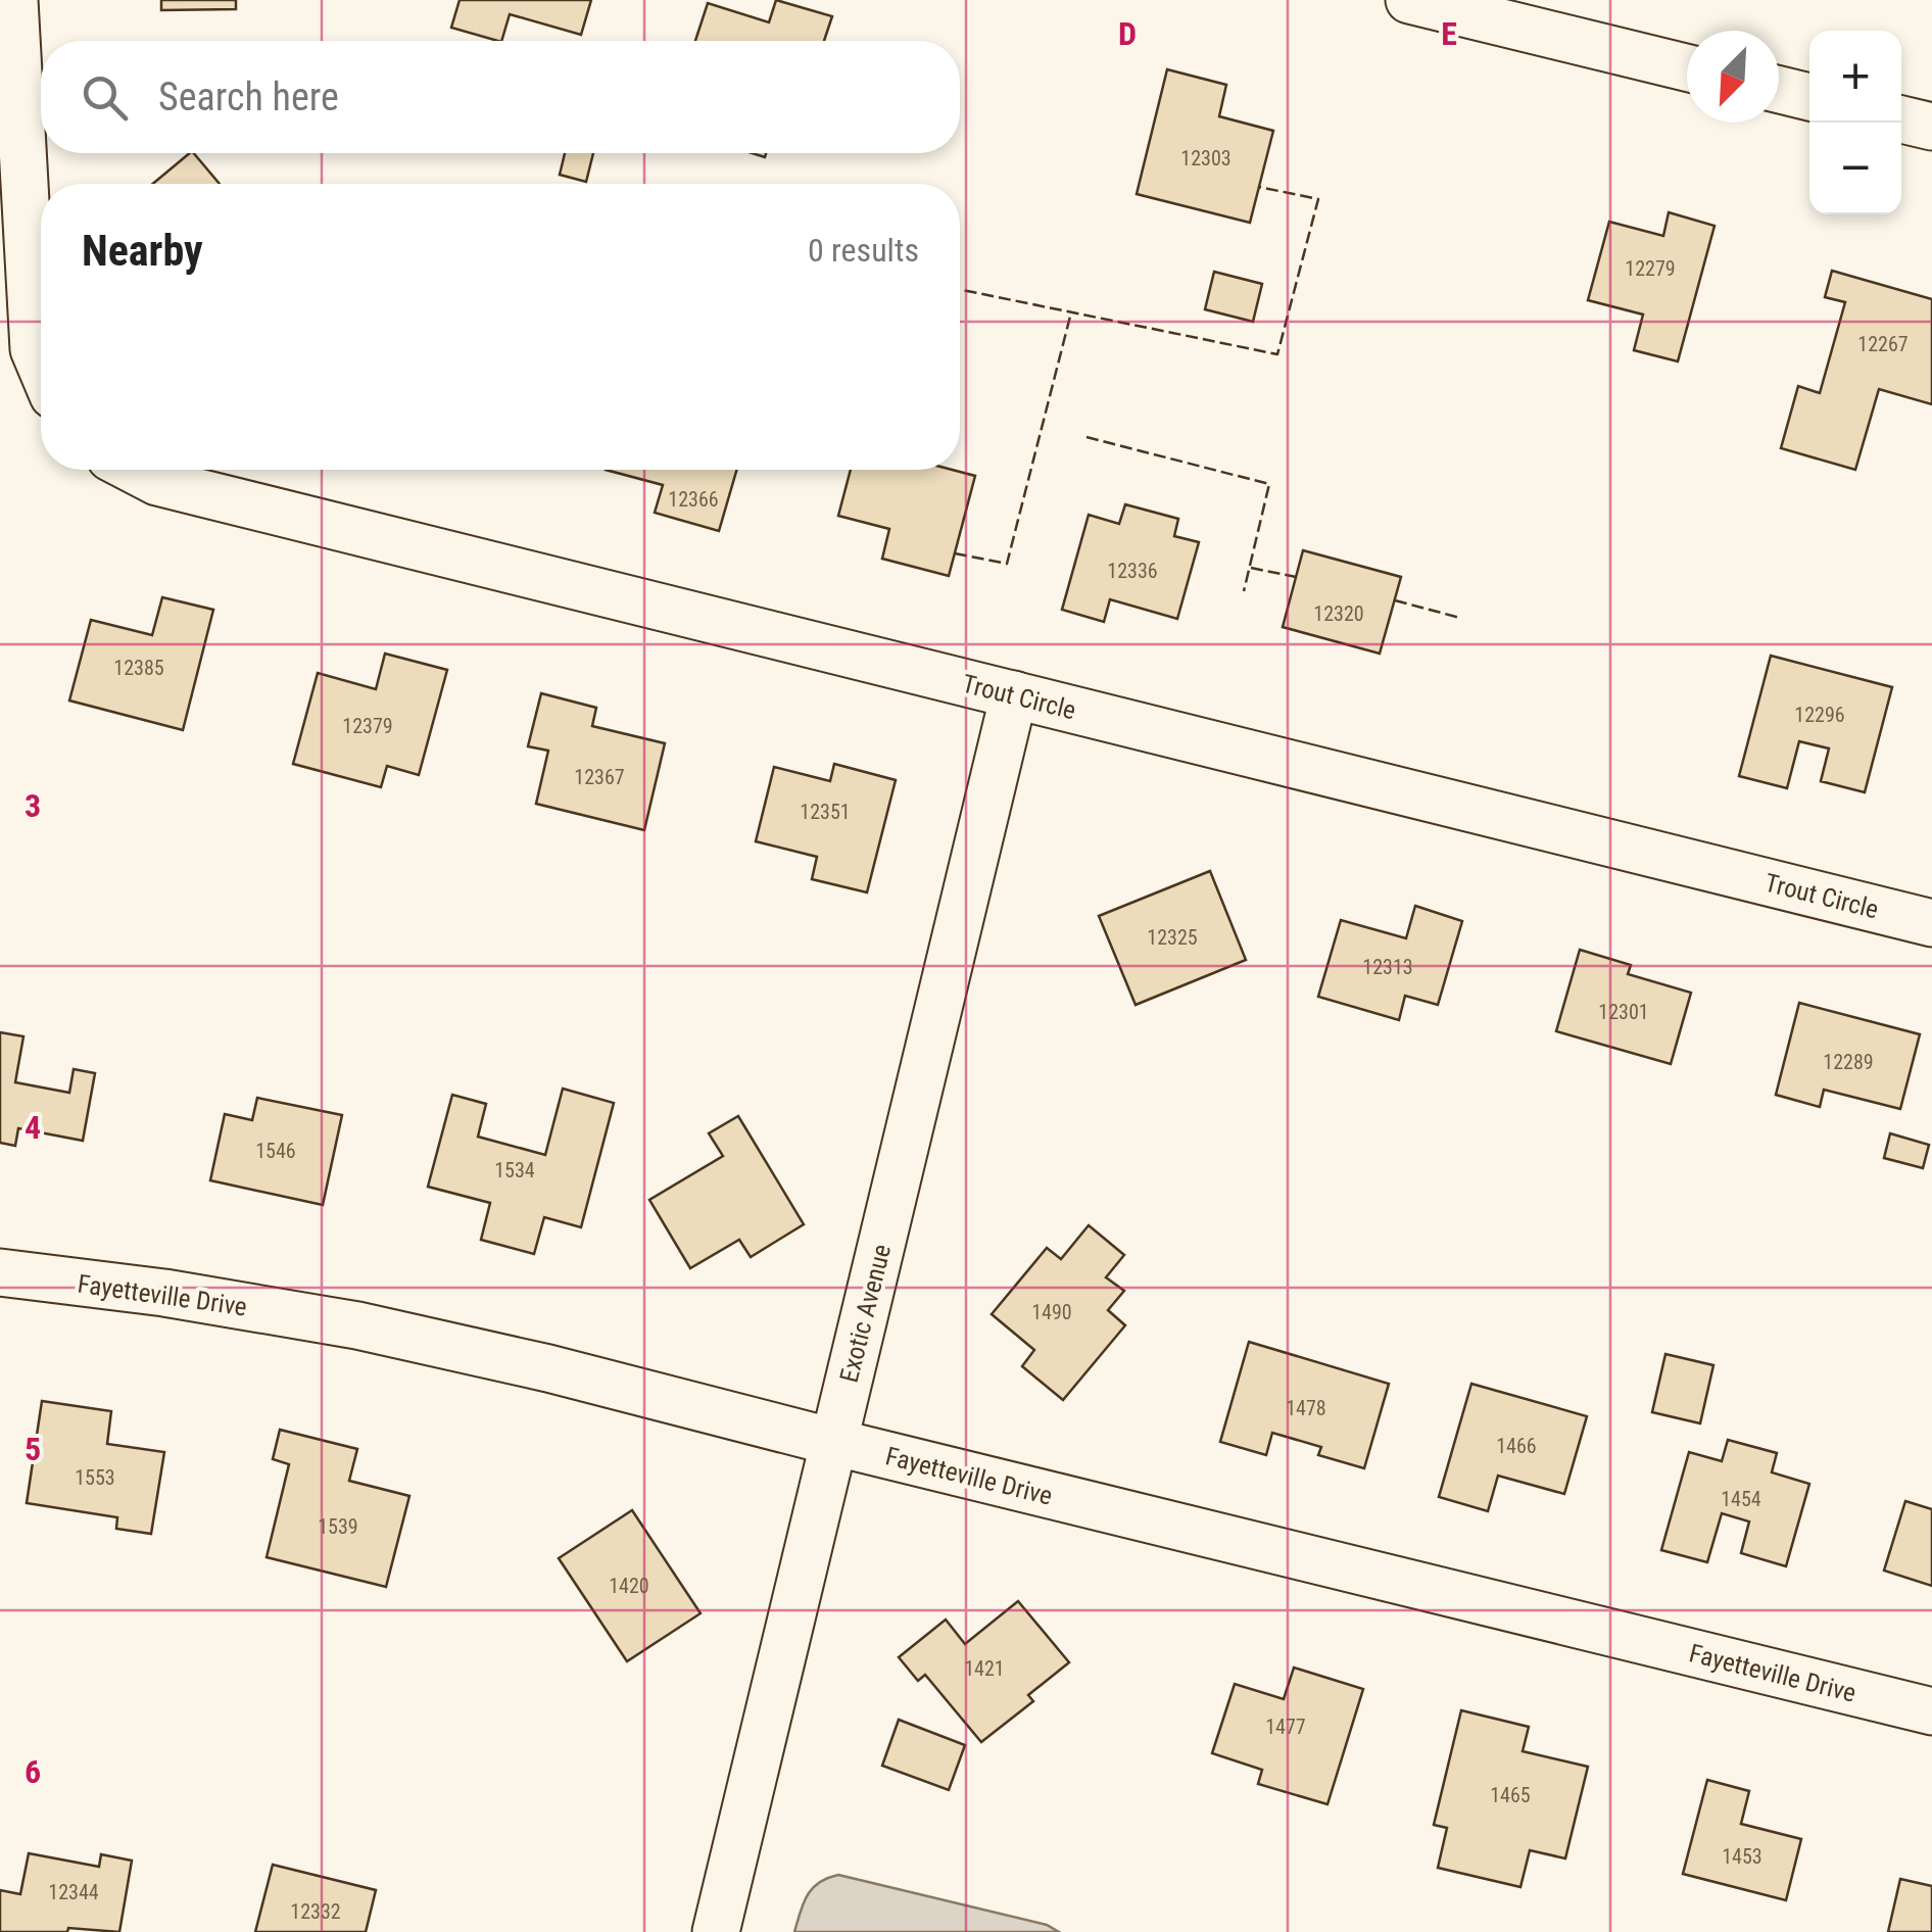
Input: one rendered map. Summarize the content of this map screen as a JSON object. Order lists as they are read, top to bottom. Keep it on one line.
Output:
{"streets":{"street":["Trout Circle","Fayetteville Drive","Exotic Avenue"]},"crossings":[["Trout Circle","Exotic Avenue"],["Fayetteville Drive","Exotic Avenue"]],"house_numbers":["12303","12279","12267","12366","12336","12320","12385","12296","12379","12367","12351","12325","12313","12301","12289","1546","1534","1490","1478","1466","1553","1454","1539","1420","1421","1477","1465","1453","12344","12332"],"north":"bottom left","page":{"map_buttons":["+","−"],"search":"Search here","heading":["Nearby","0 results"]},"grid":{"columns":["D","E"],"rows":["3","4","5","6"]}}
